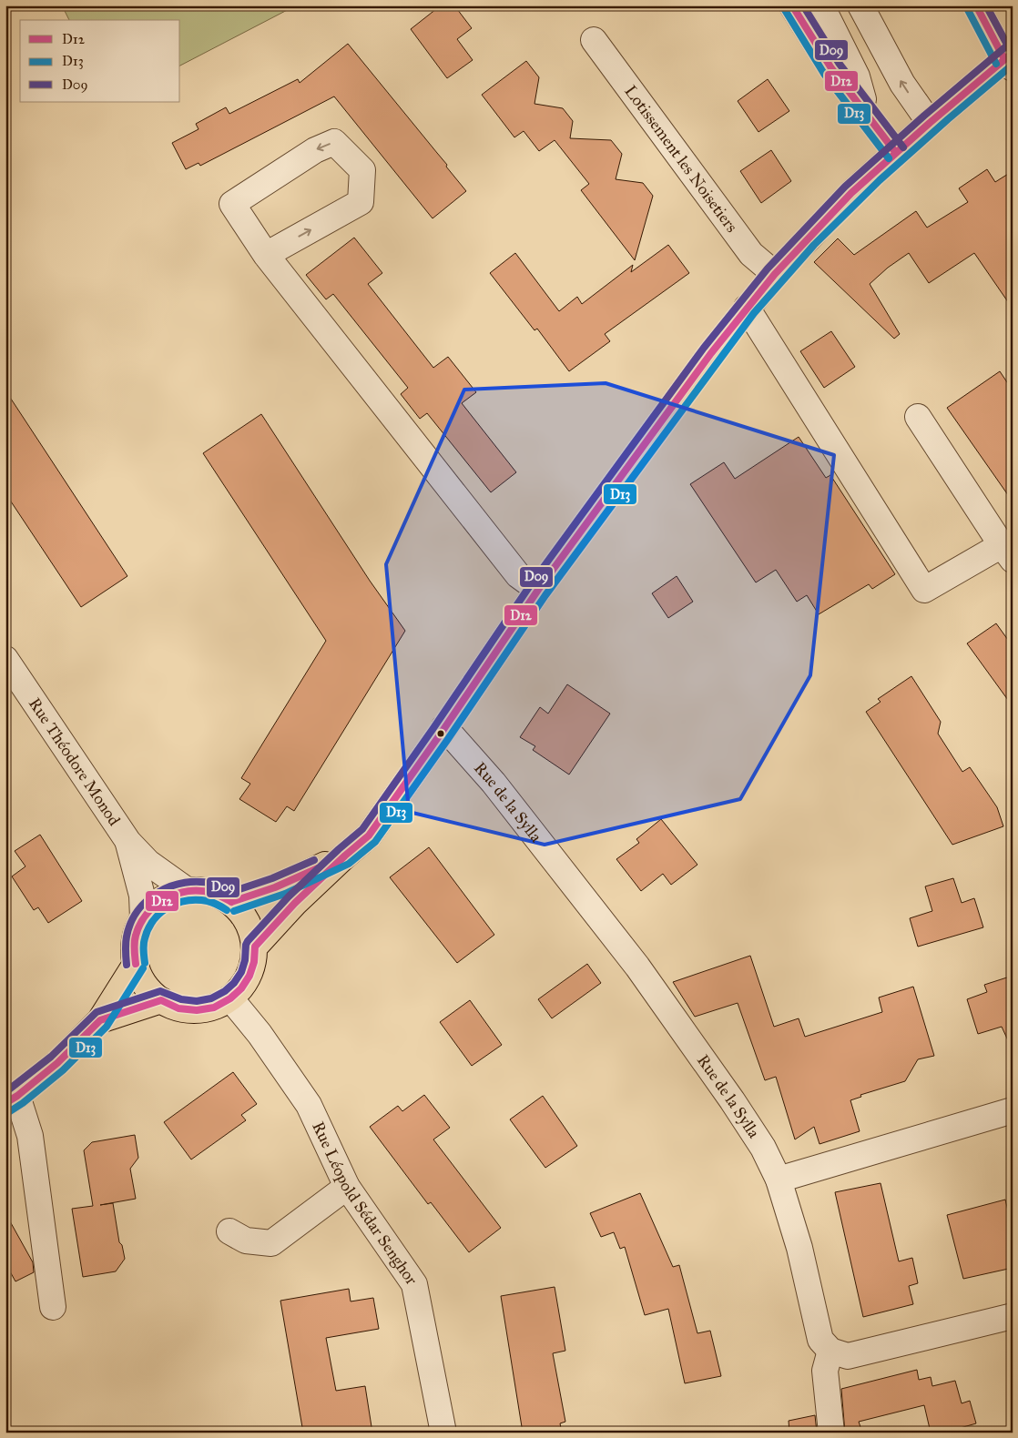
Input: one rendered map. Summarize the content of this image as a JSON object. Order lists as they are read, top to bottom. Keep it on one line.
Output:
{"streets":{"street":["Lotissement les Noisetiers","Rue Théodore Monod","Rue de la Sylla","Rue Léopold Sédar Senghor"]},"crossings":[["Rue Théodore Monod","Rue Léopold Sédar Senghor"]],"lines":["transit line D12","transit line D09","transit line D13"],"legend":["D12","D13","D09"]}
